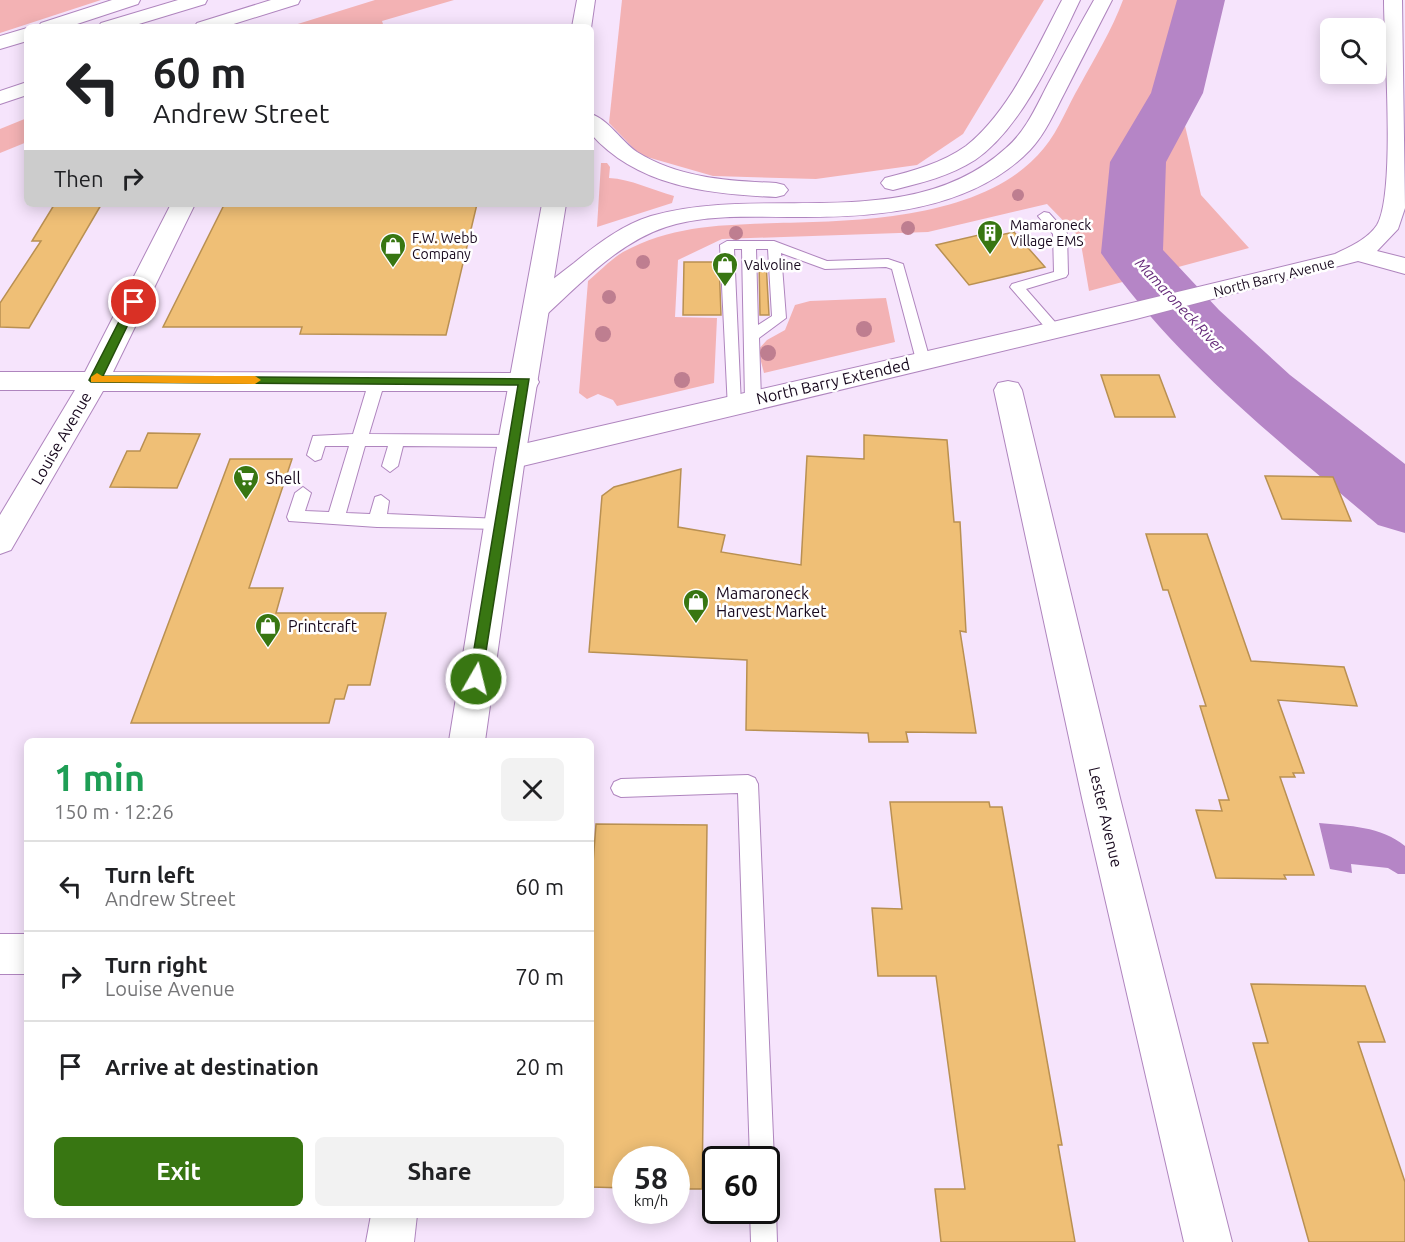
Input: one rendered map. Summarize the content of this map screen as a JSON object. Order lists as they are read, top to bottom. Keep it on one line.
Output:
{"streets":{"main road":["North Barry Avenue","North Barry Extended","Louise Avenue","Lester Avenue"]},"crossings":[["North Barry Avenue","North Barry Extended"]],"water":["Mamaroneck River"],"places":{"building":["Mamaroneck Village EMS"],"shop":["F.W. Webb Company","Valvoline","Mamaroneck Harvest Market","Printcraft"],"supermarket":["Shell"]},"page":{"turn":["60 m","Andrew Street"],"then":"Then","heading":["1 min","150 m · 12:26"],"list":[{"name":"Turn left","note":"Andrew Street","value":"60 m"},{"name":"Turn right","note":"Louise Avenue","value":"70 m"},{"name":"Arrive at destination","value":"20 m"}],"buttons":["Exit","Share"],"speed":"58 km/h","limit":"60"}}
